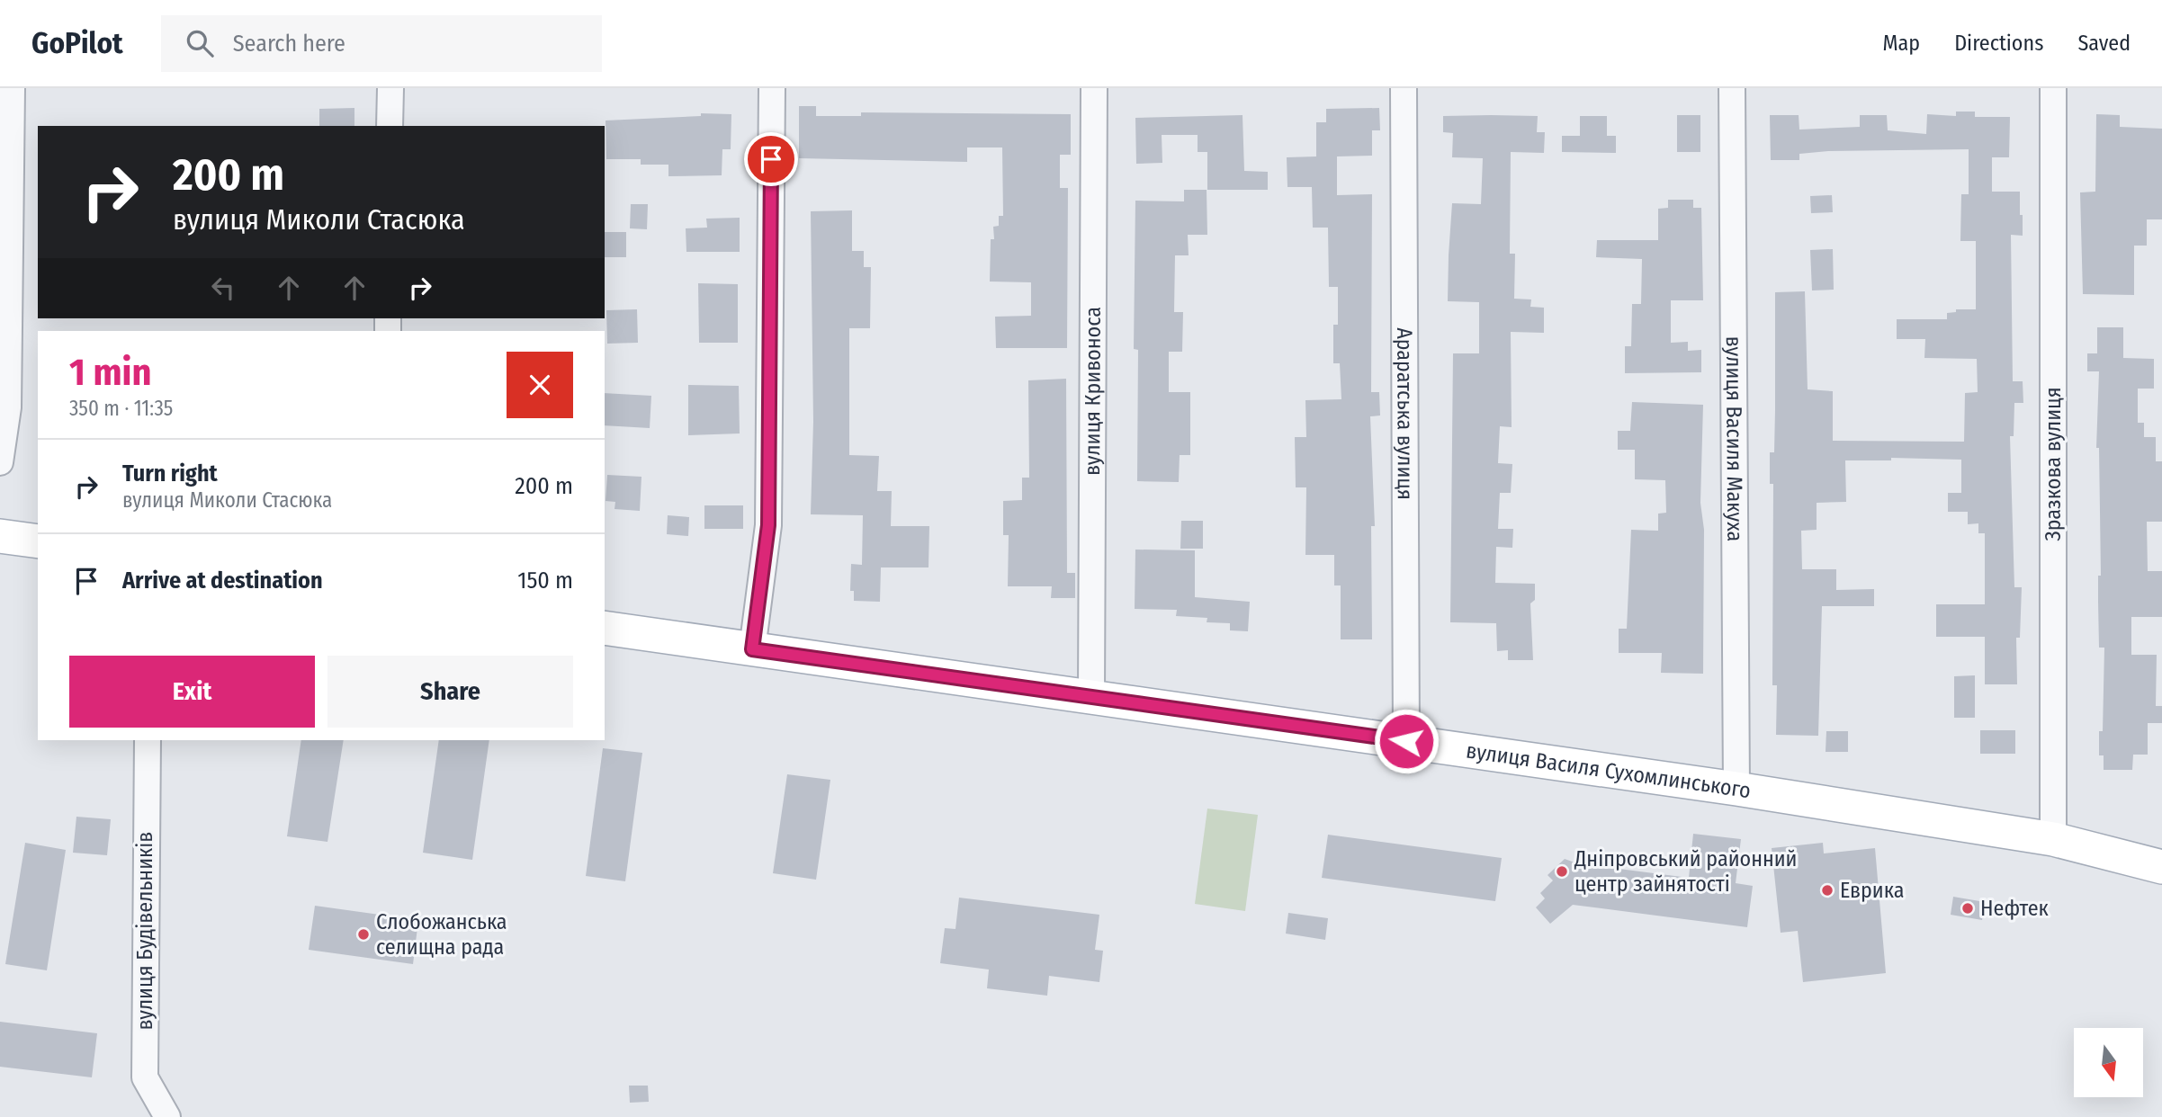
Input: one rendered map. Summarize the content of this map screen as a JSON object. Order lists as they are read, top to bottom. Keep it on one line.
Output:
{"streets":{"main road":["вулиця Василя Сухомлинського"],"street":["вулиця Кривоноса","Араратська вулиця","вулиця Василя Макуха","Зразкова вулиця","вулиця Будівельників"]},"crossings":[["вулиця Кривоноса","вулиця Василя Сухомлинського"],["Араратська вулиця","вулиця Василя Сухомлинського"],["вулиця Василя Макуха","вулиця Василя Сухомлинського"],["Зразкова вулиця","вулиця Василя Сухомлинського"]],"places":["Дніпровський районний центр зайнятості","Еврика","Нефтек","Слобожанська селищна рада"],"north":"bottom","page":{"header":"GoPilot","search":"Search here","nav":["Map","Directions","Saved"],"turn":["200 m","вулиця Миколи Стасюка"],"heading":["1 min","350 m · 11:35"],"list":[{"name":"Turn right","note":"вулиця Миколи Стасюка","value":"200 m"},{"name":"Arrive at destination","value":"150 m"}],"buttons":["Exit","Share"]}}
